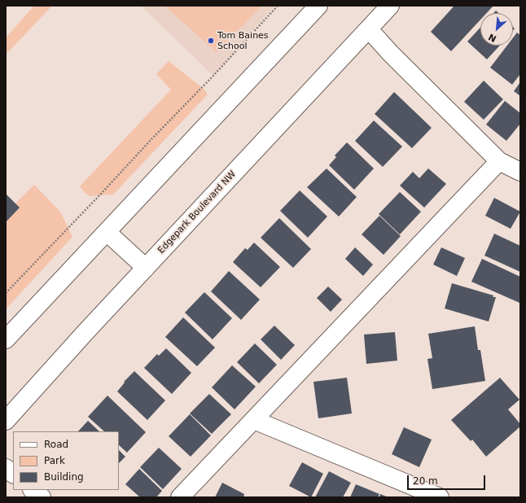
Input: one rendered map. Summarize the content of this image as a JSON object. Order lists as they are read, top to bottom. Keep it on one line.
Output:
{"streets":{"street":["Edgepark Boulevard NW"]},"places":["Tom Baines School"],"legend":["Road","Park","Building"],"scale_bar":"20 m","north":"bottom left"}
